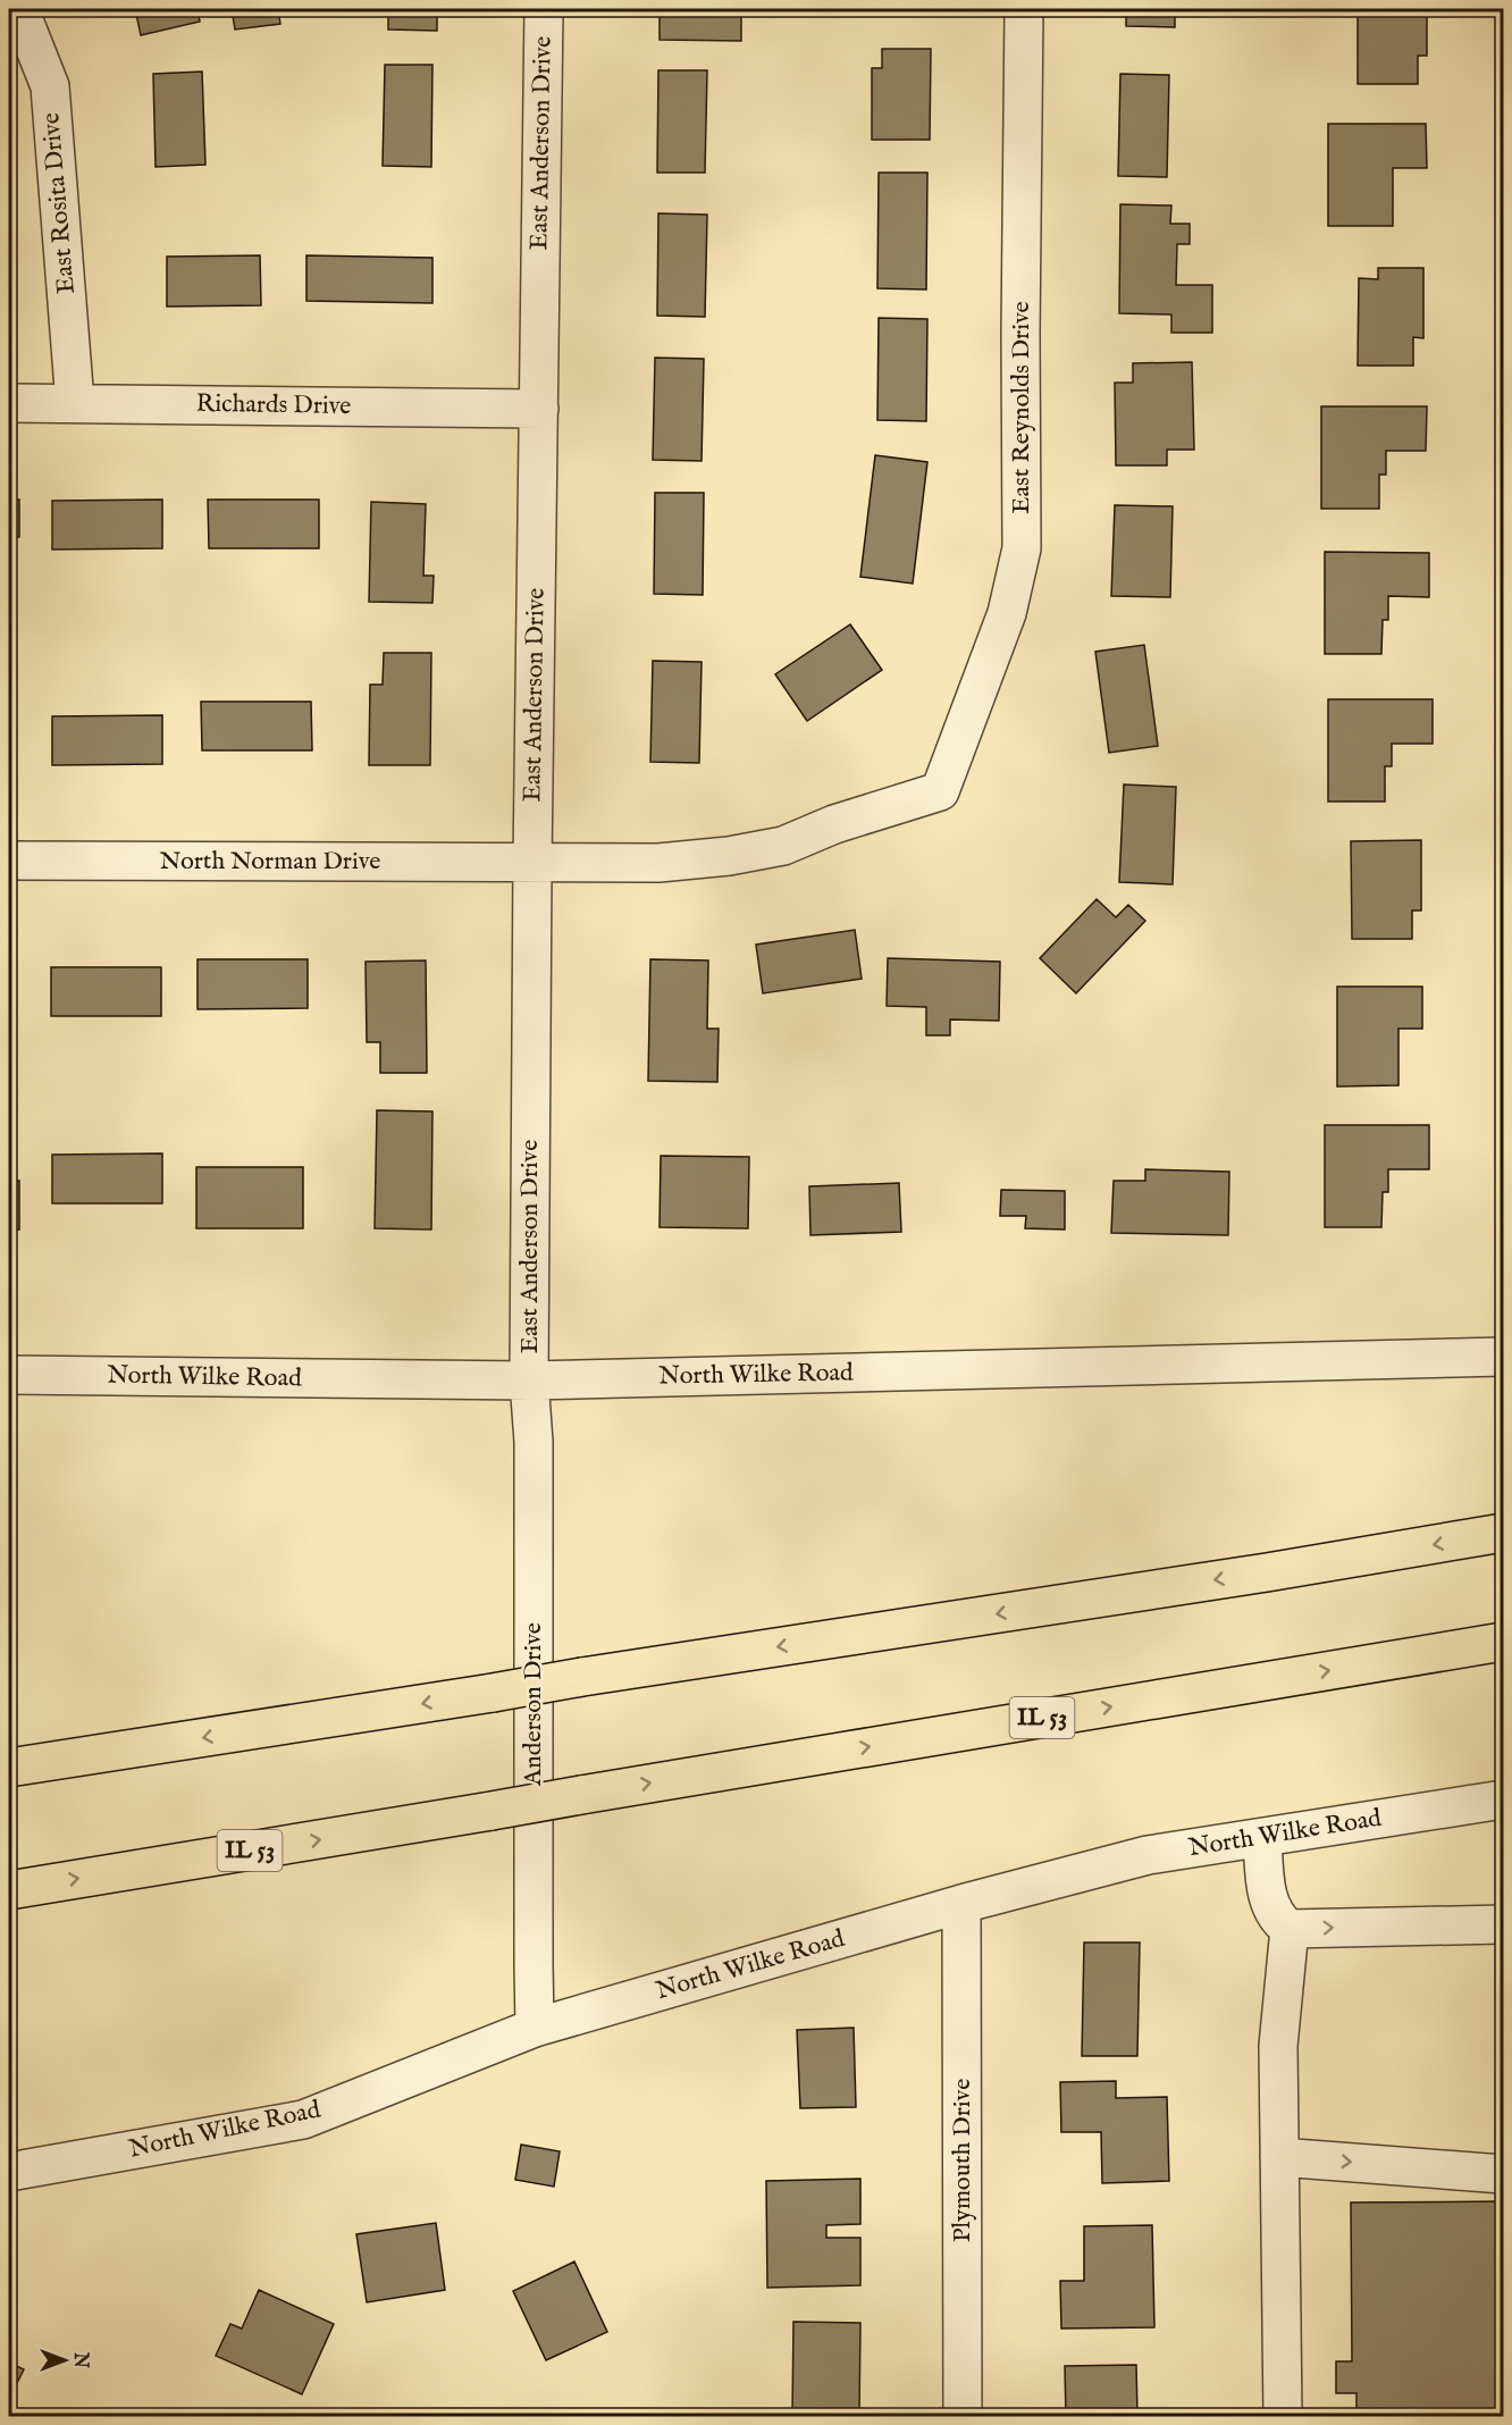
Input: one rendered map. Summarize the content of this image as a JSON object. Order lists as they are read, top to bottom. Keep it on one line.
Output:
{"streets":{"highway":["IL 53"],"street":["East Anderson Drive","East Rosita Drive","Richards Drive","East Reynolds Drive","North Norman Drive","North Wilke Road","Anderson Drive","Plymouth Drive"]},"crossings":[["East Anderson Drive","Richards Drive"],["East Anderson Drive","North Norman Drive"],["East Anderson Drive","North Wilke Road"],["East Anderson Drive","Anderson Drive"],["East Rosita Drive","Richards Drive"],["East Reynolds Drive","North Norman Drive"],["North Wilke Road","Anderson Drive"],["North Wilke Road","Plymouth Drive"]],"north":"right"}
